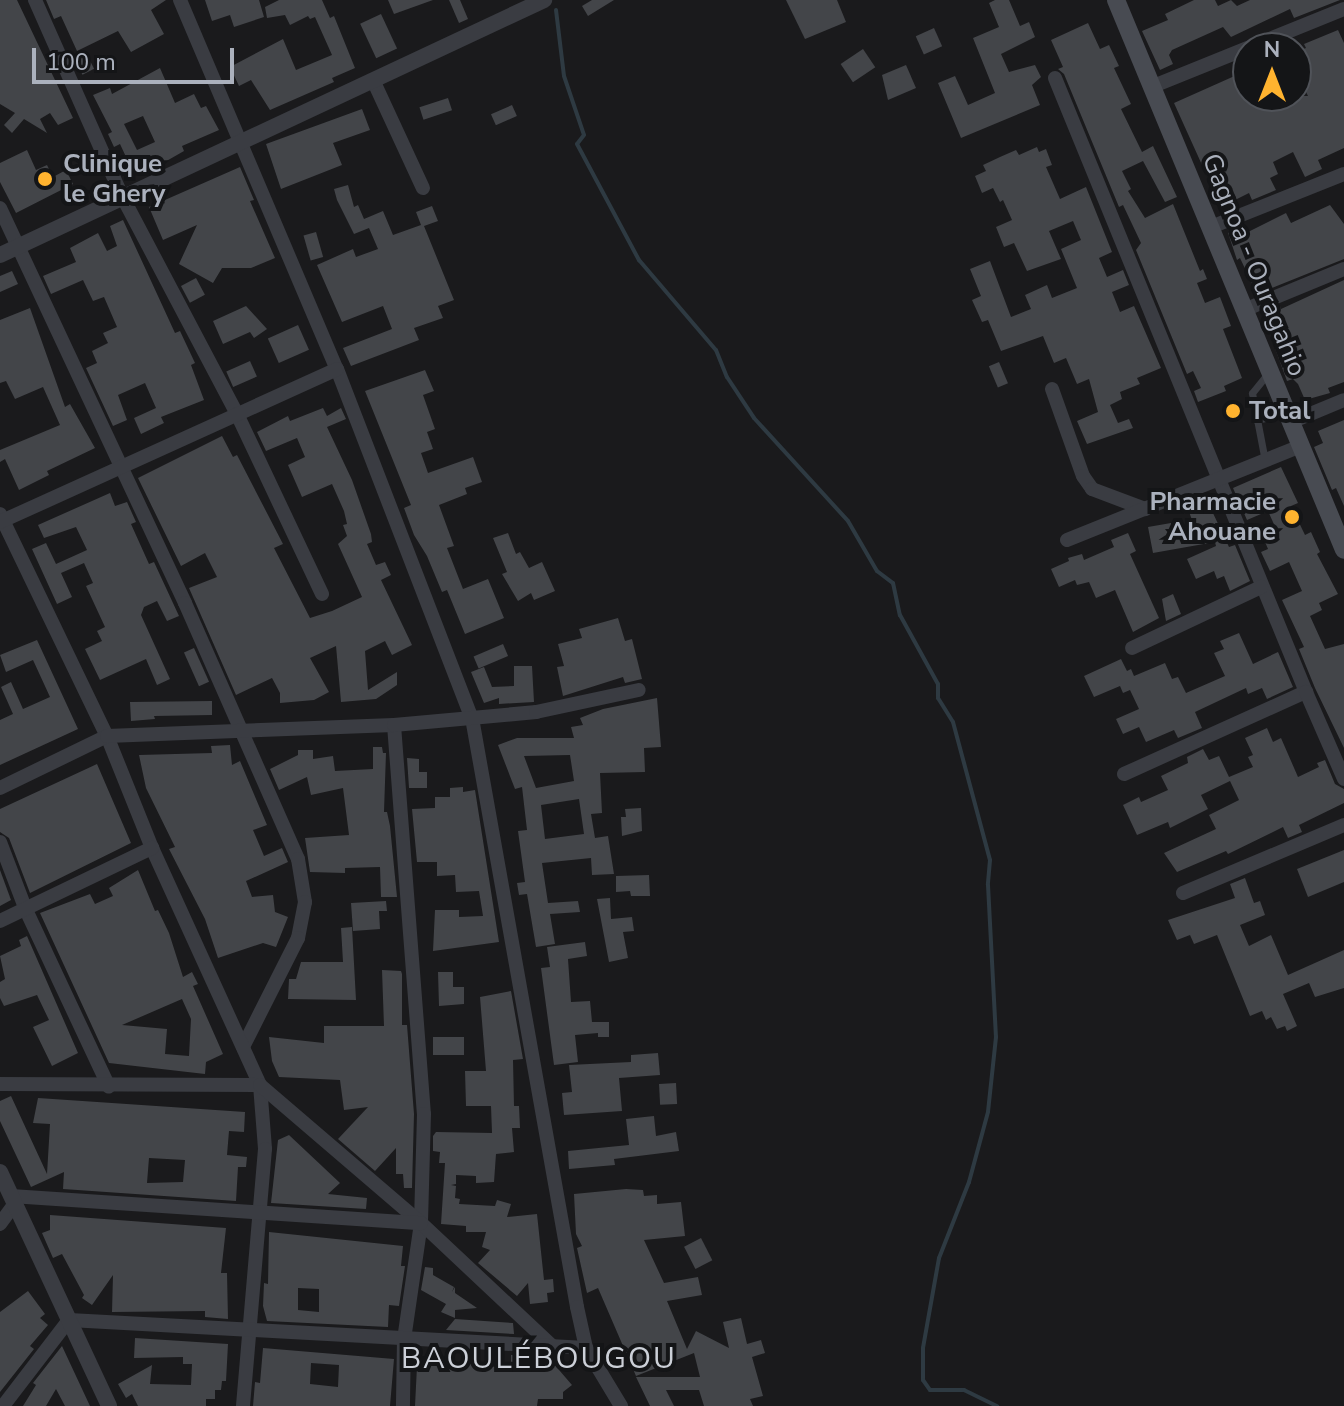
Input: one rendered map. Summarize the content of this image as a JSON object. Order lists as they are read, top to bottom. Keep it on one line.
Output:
{"streets":{"main road":["Gagnoa - Ouragahio"]},"districts":["BAOULÉBOUGOU"],"places":["Clinique le Ghery","Total","Pharmacie Ahouane"],"scale_bar":"100 m","north":"top"}
